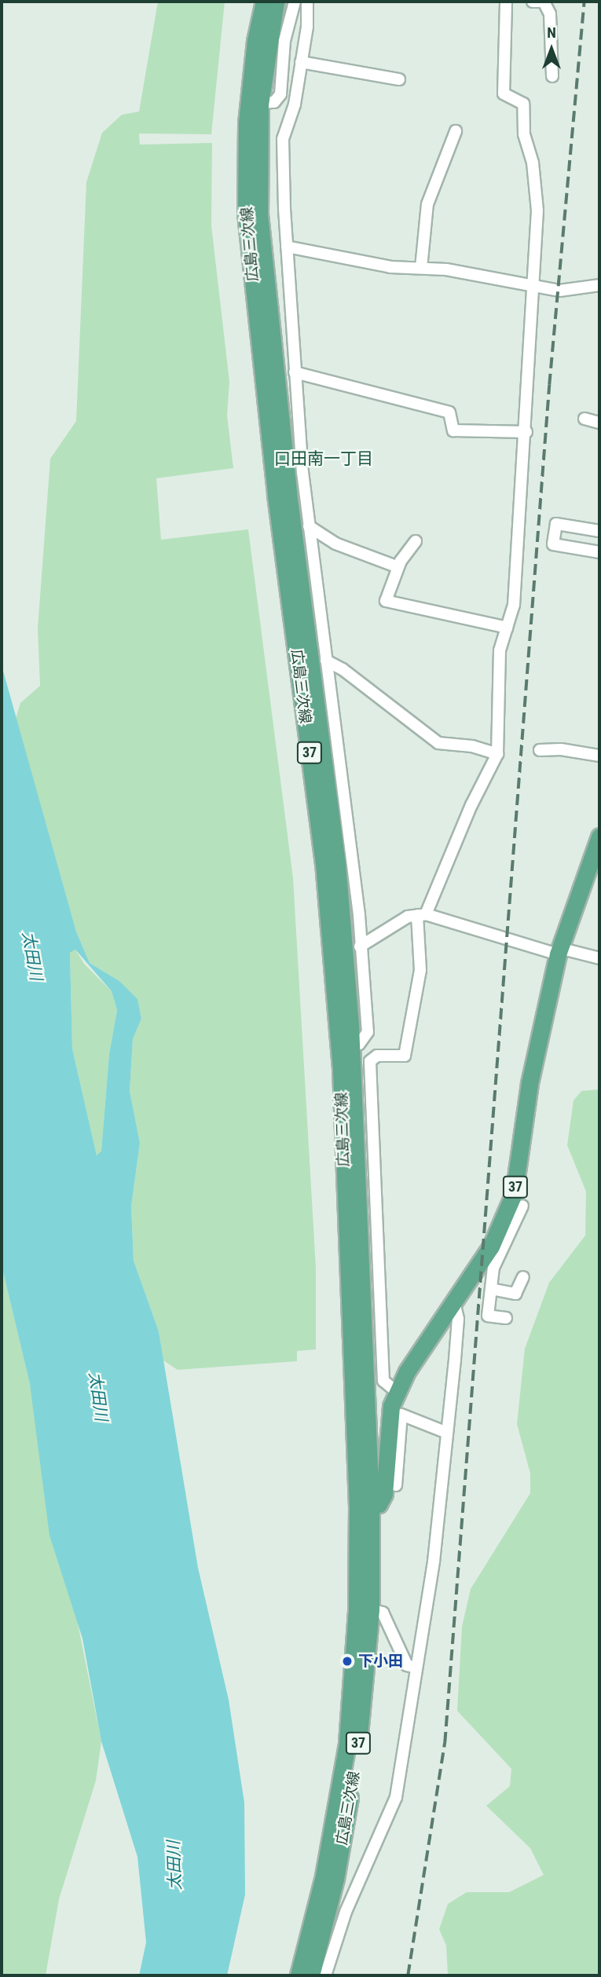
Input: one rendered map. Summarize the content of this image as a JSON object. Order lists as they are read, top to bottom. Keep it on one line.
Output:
{"streets":{"main road":["広島三次線","37"]},"crossings":[["広島三次線","37"]],"districts":["口田南一丁目"],"water":["太田川"],"places":["下小田"],"north":"top"}
